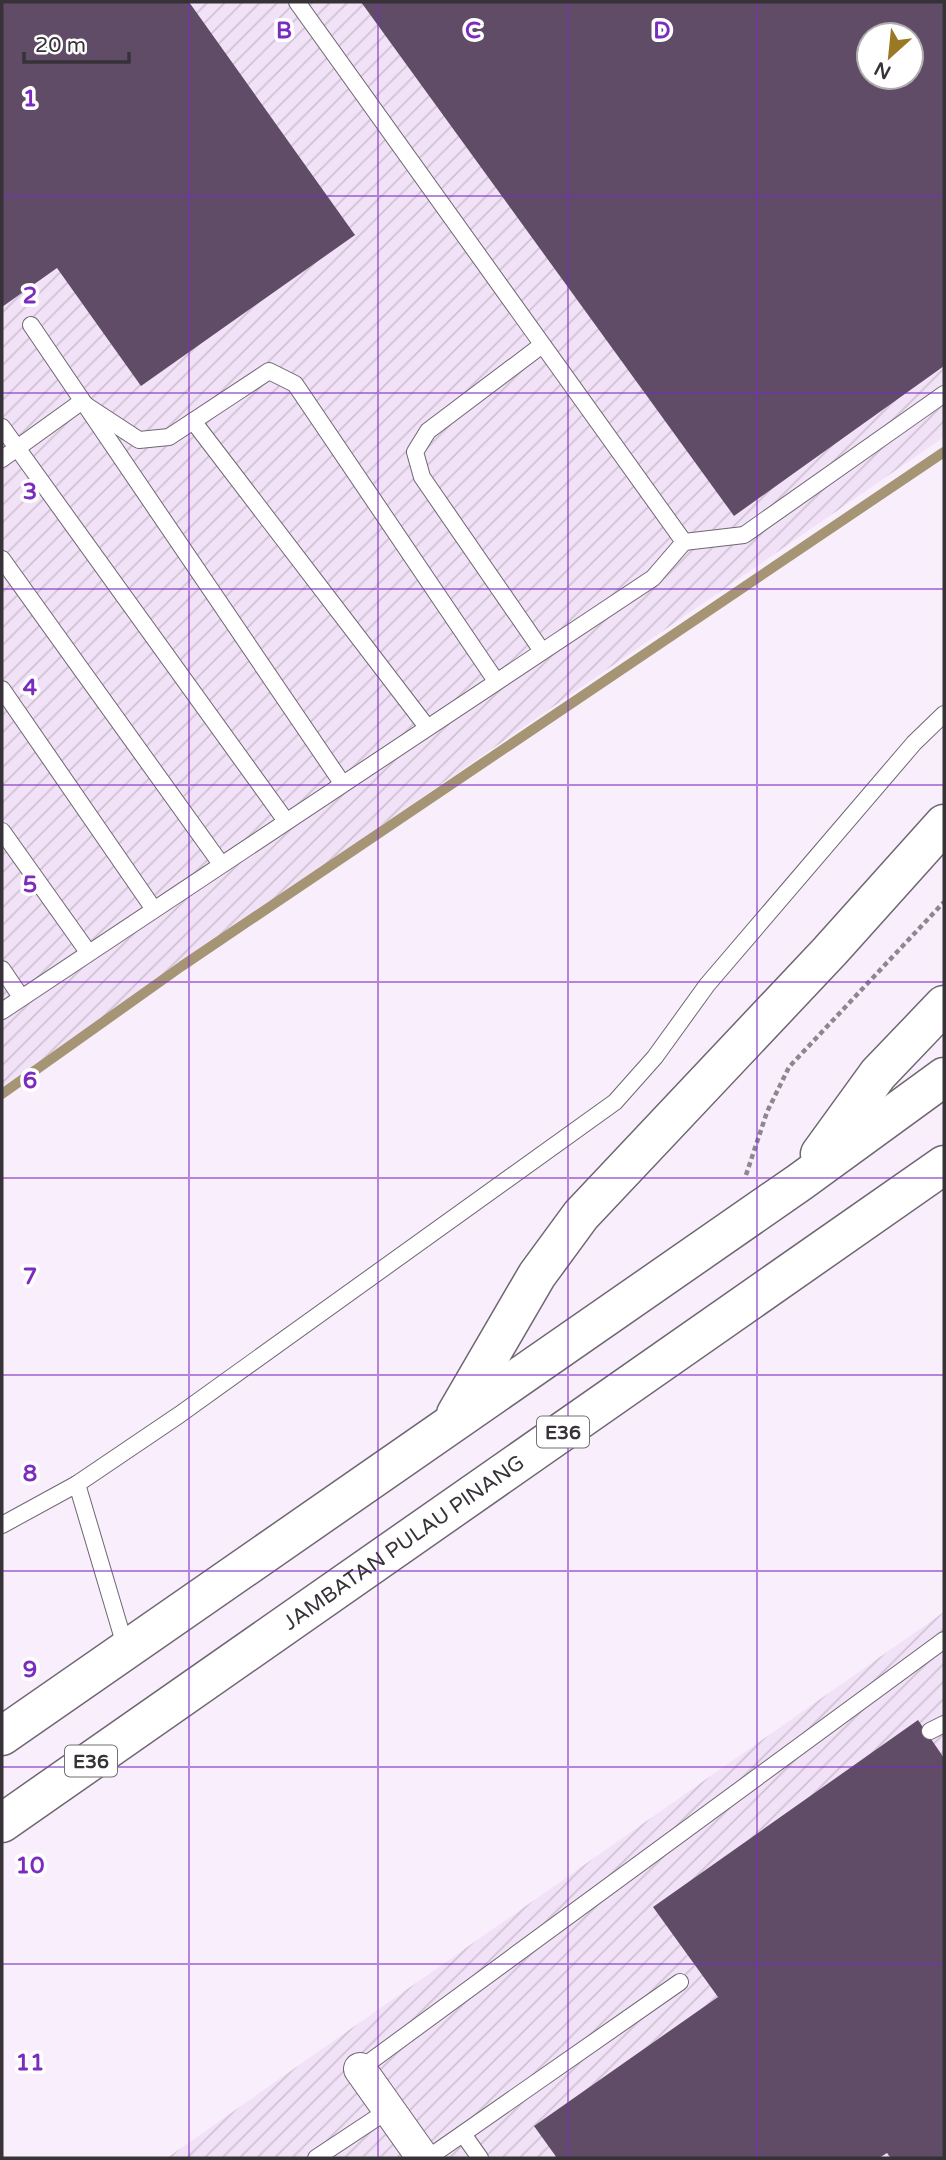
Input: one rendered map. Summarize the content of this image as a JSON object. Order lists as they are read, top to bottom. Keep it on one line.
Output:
{"streets":{"highway":["E36","JAMBATAN PULAU PINANG"]},"scale_bar":"20 m","north":"bottom left","grid":{"columns":["B","C","D"],"rows":["1","2","3","4","5","6","7","8","9","10","11"]}}
